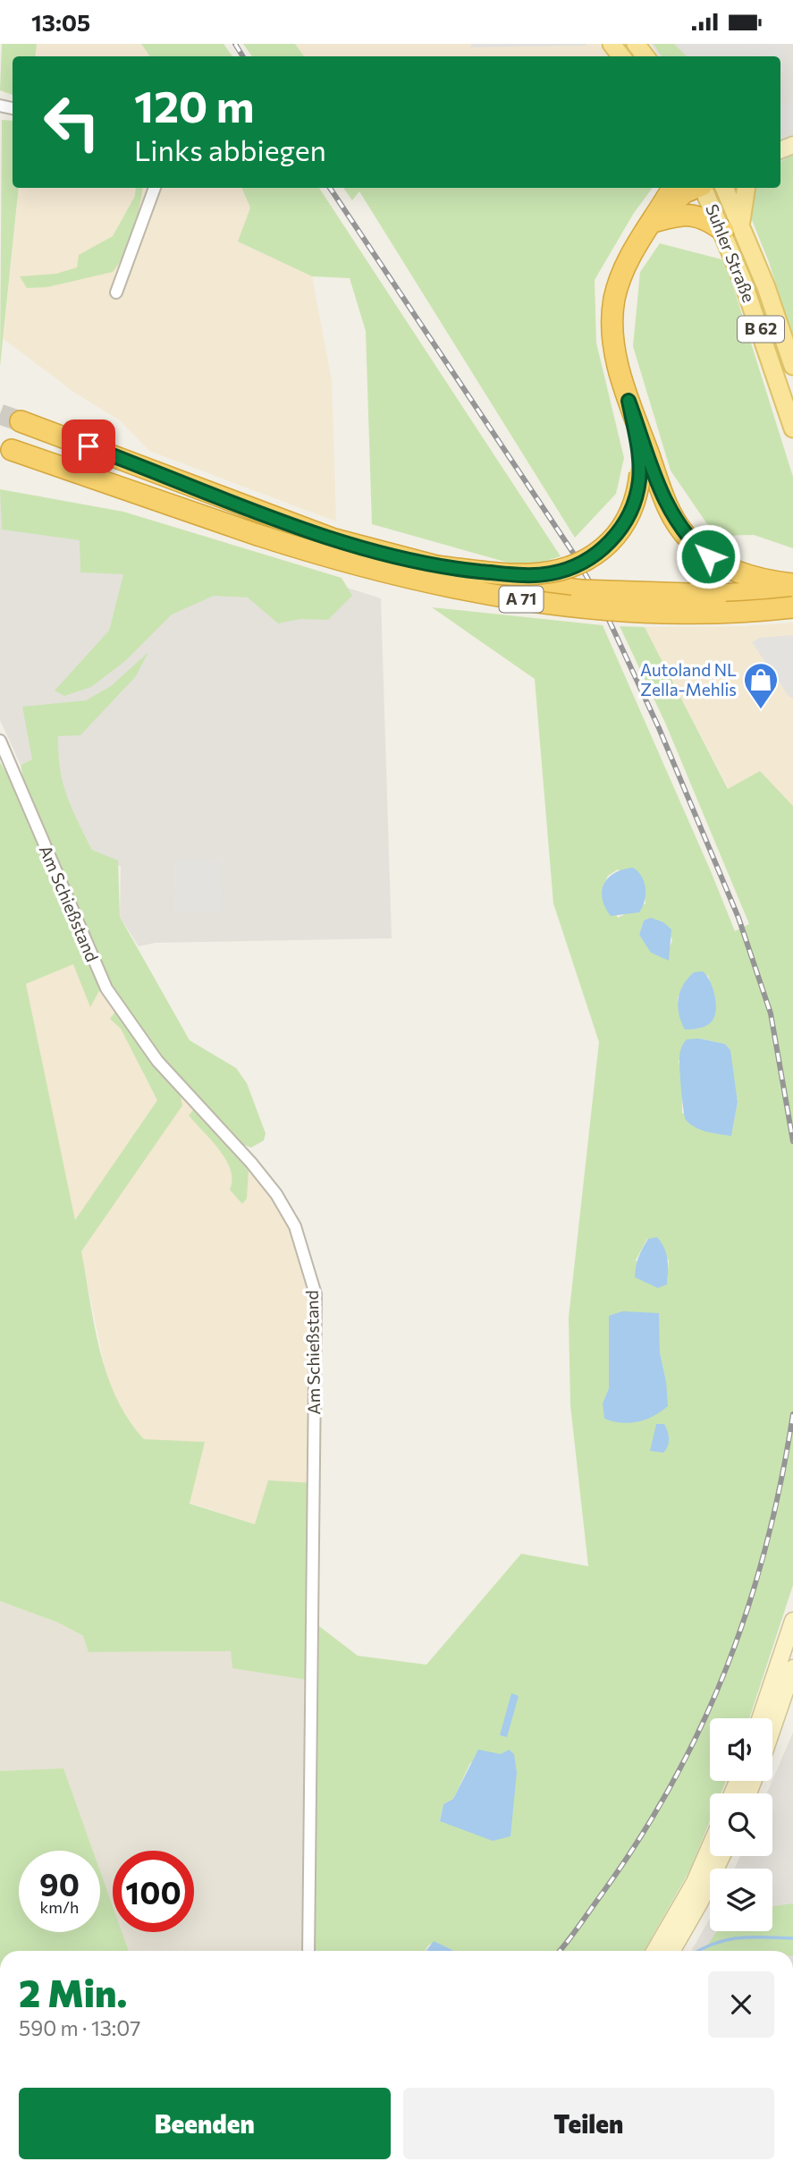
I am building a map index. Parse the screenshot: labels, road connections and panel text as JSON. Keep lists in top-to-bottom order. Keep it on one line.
{"streets":{"highway":["A 71"],"main road":["Suhler Straße","B 62"],"street":["Am Schießstand"]},"places":{"shop":["Autoland NL Zella-Mehlis"]},"page":{"status":"13:05","turn":["120 m","Links abbiegen"],"speed":"90 km/h","limit":"100","heading":["2 Min.","590 m · 13:07"],"buttons":["Beenden","Teilen"]}}
